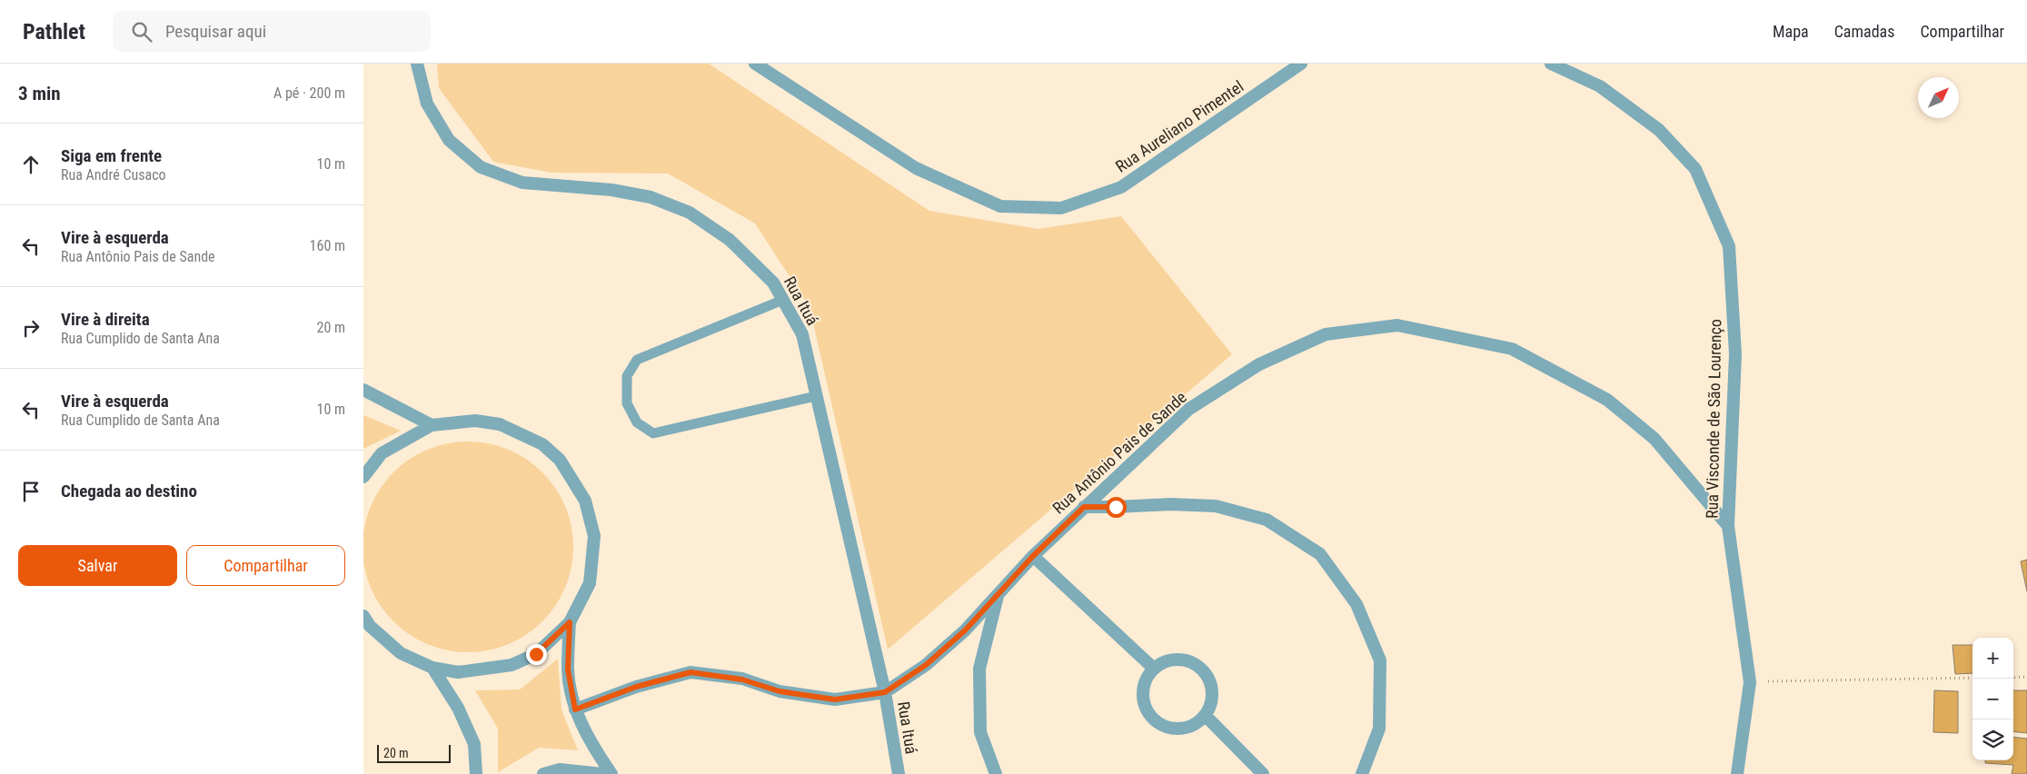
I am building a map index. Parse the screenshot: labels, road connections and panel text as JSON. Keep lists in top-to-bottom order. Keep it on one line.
{"streets":{"street":["Rua Aureliano Pimentel","Rua Ituá","Rua Visconde de São Lourenço","Rua Antônio Pais de Sande"]},"crossings":[["Rua Ituá","Rua Antônio Pais de Sande"],["Rua Visconde de São Lourenço","Rua Antônio Pais de Sande"]],"scale_bar":"20 m","north":"top right","page":{"header":"Pathlet","search":"Pesquisar aqui","nav":["Mapa","Camadas","Compartilhar"],"heading":["3 min","A pé · 200 m"],"list":[["Siga em frente","Rua André Cusaco","10 m"],["Vire à esquerda","Rua Antônio Pais de Sande","160 m"],["Vire à direita","Rua Cumplido de Santa Ana","20 m"],["Vire à esquerda","Rua Cumplido de Santa Ana","10 m"],"Chegada ao destino"],"buttons":["Salvar","Compartilhar"],"map_buttons":["+","−"],"scale":"20 m"}}
